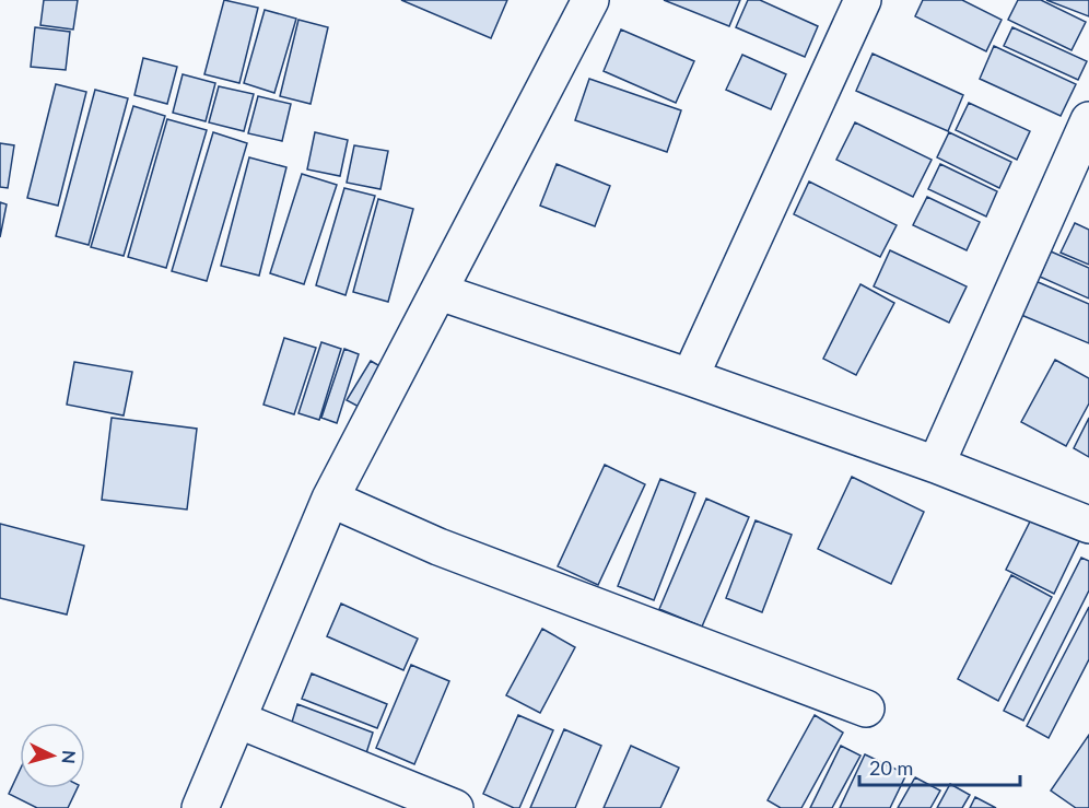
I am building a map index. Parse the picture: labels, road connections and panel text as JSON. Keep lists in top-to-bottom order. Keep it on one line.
{"scale_bar":"20 m","north":"right"}
